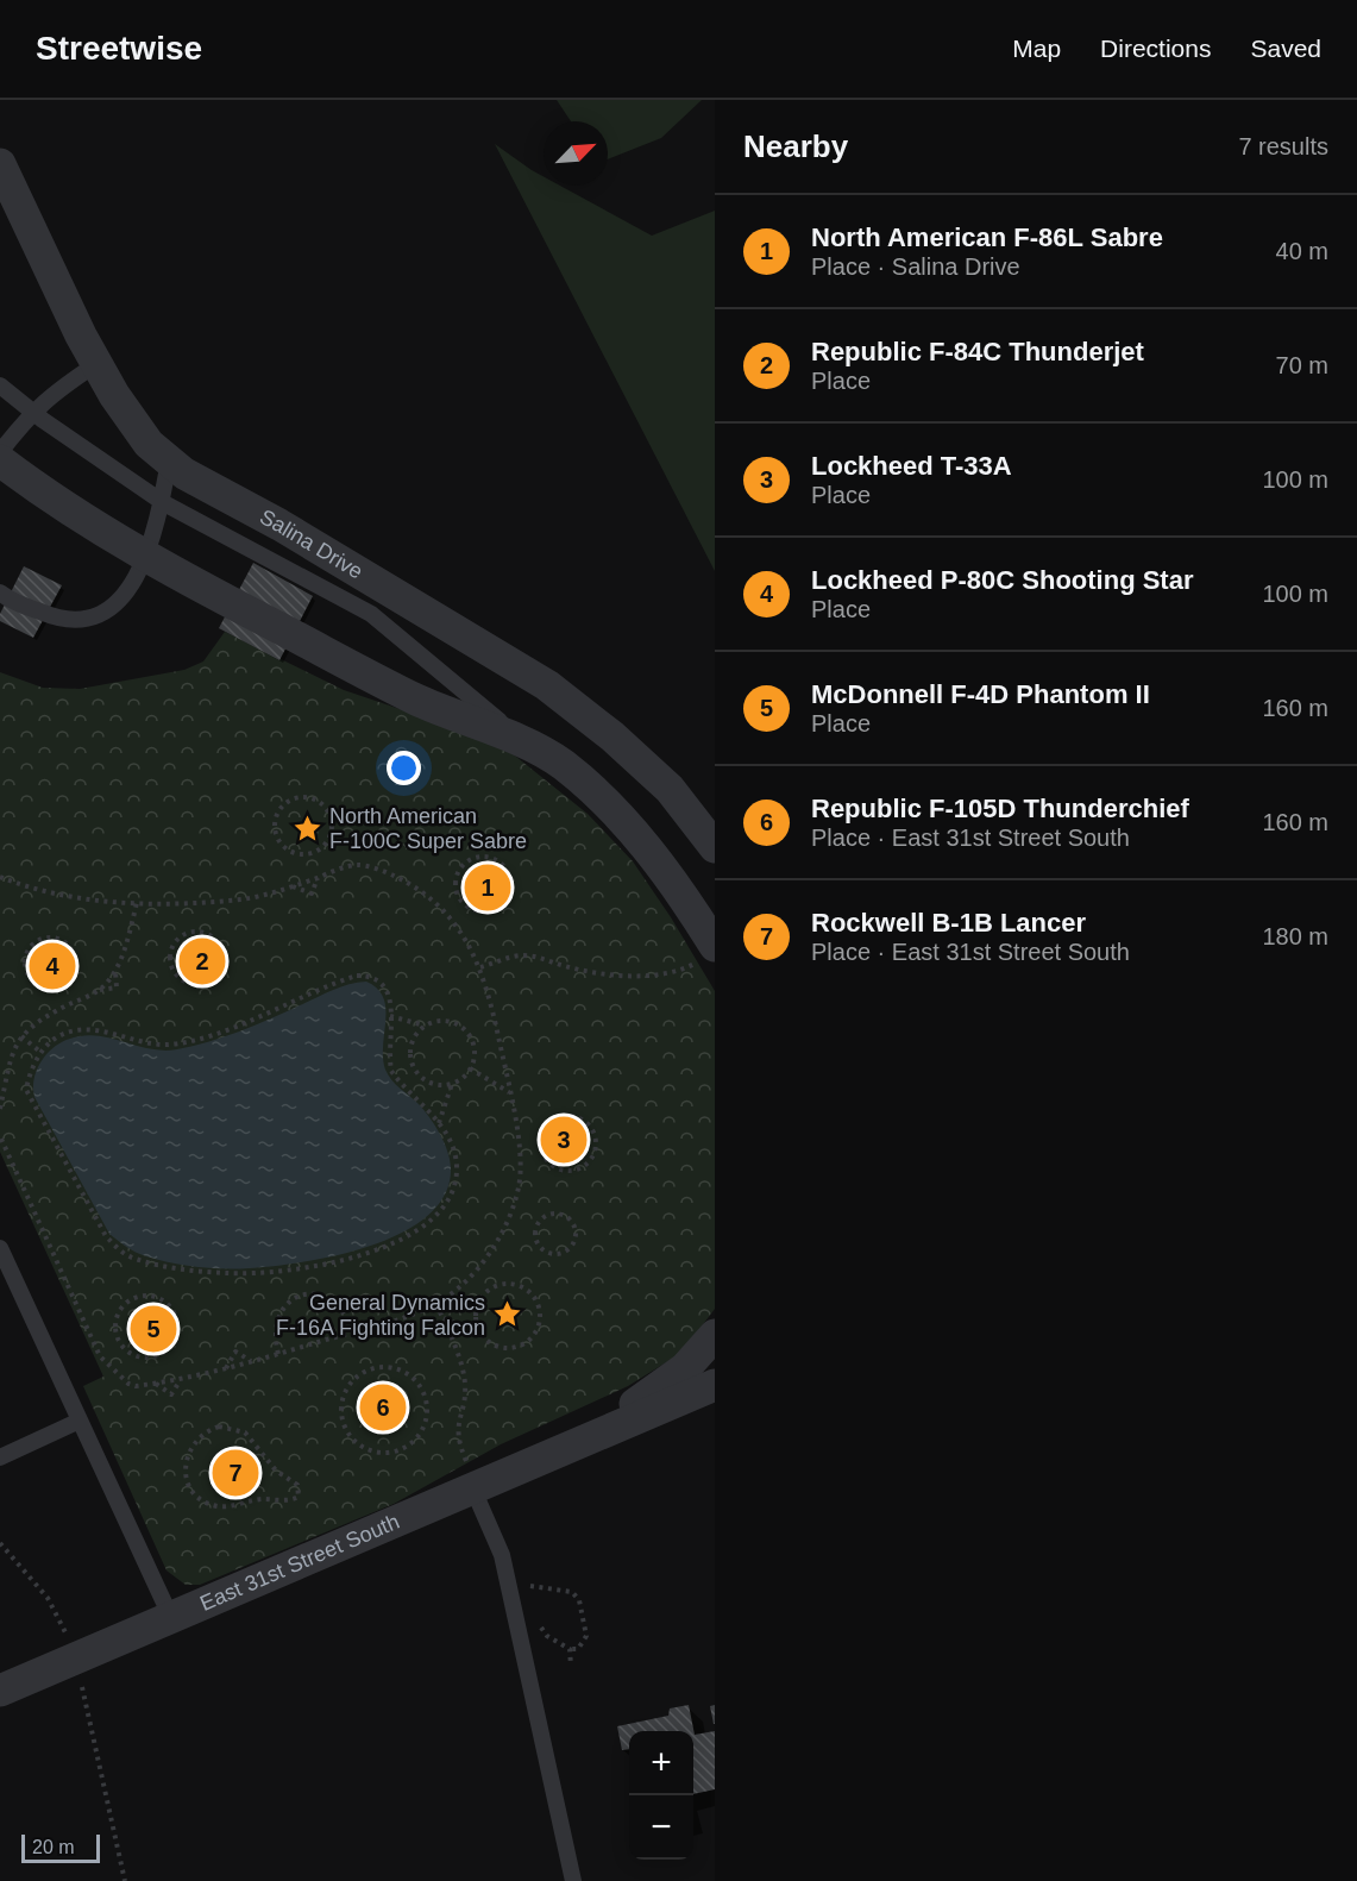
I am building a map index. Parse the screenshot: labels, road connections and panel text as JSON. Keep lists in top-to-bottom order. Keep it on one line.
{"streets":{"street":["Salina Drive","East 31st Street South"]},"places":{"place":["North American F-100C Super Sabre","General Dynamics F-16A Fighting Falcon"]},"scale_bar":"20 m","north":"top right","page":{"header":"Streetwise","nav":["Map","Directions","Saved"],"heading":["Nearby","7 results"],"list":[{"mark":"1","name":"North American F-86L Sabre","note":"Place · Salina Drive","value":"40 m"},{"mark":"2","name":"Republic F-84C Thunderjet","note":"Place","value":"70 m"},{"mark":"3","name":"Lockheed T-33A","note":"Place","value":"100 m"},{"mark":"4","name":"Lockheed P-80C Shooting Star","note":"Place","value":"100 m"},{"mark":"5","name":"McDonnell F-4D Phantom II","note":"Place","value":"160 m"},{"mark":"6","name":"Republic F-105D Thunderchief","note":"Place · East 31st Street South","value":"160 m"},{"mark":"7","name":"Rockwell B-1B Lancer","note":"Place · East 31st Street South","value":"180 m"}],"pins":["1","2","4","3","5","6","7"],"map_buttons":["+","−"],"scale":"20 m"}}
